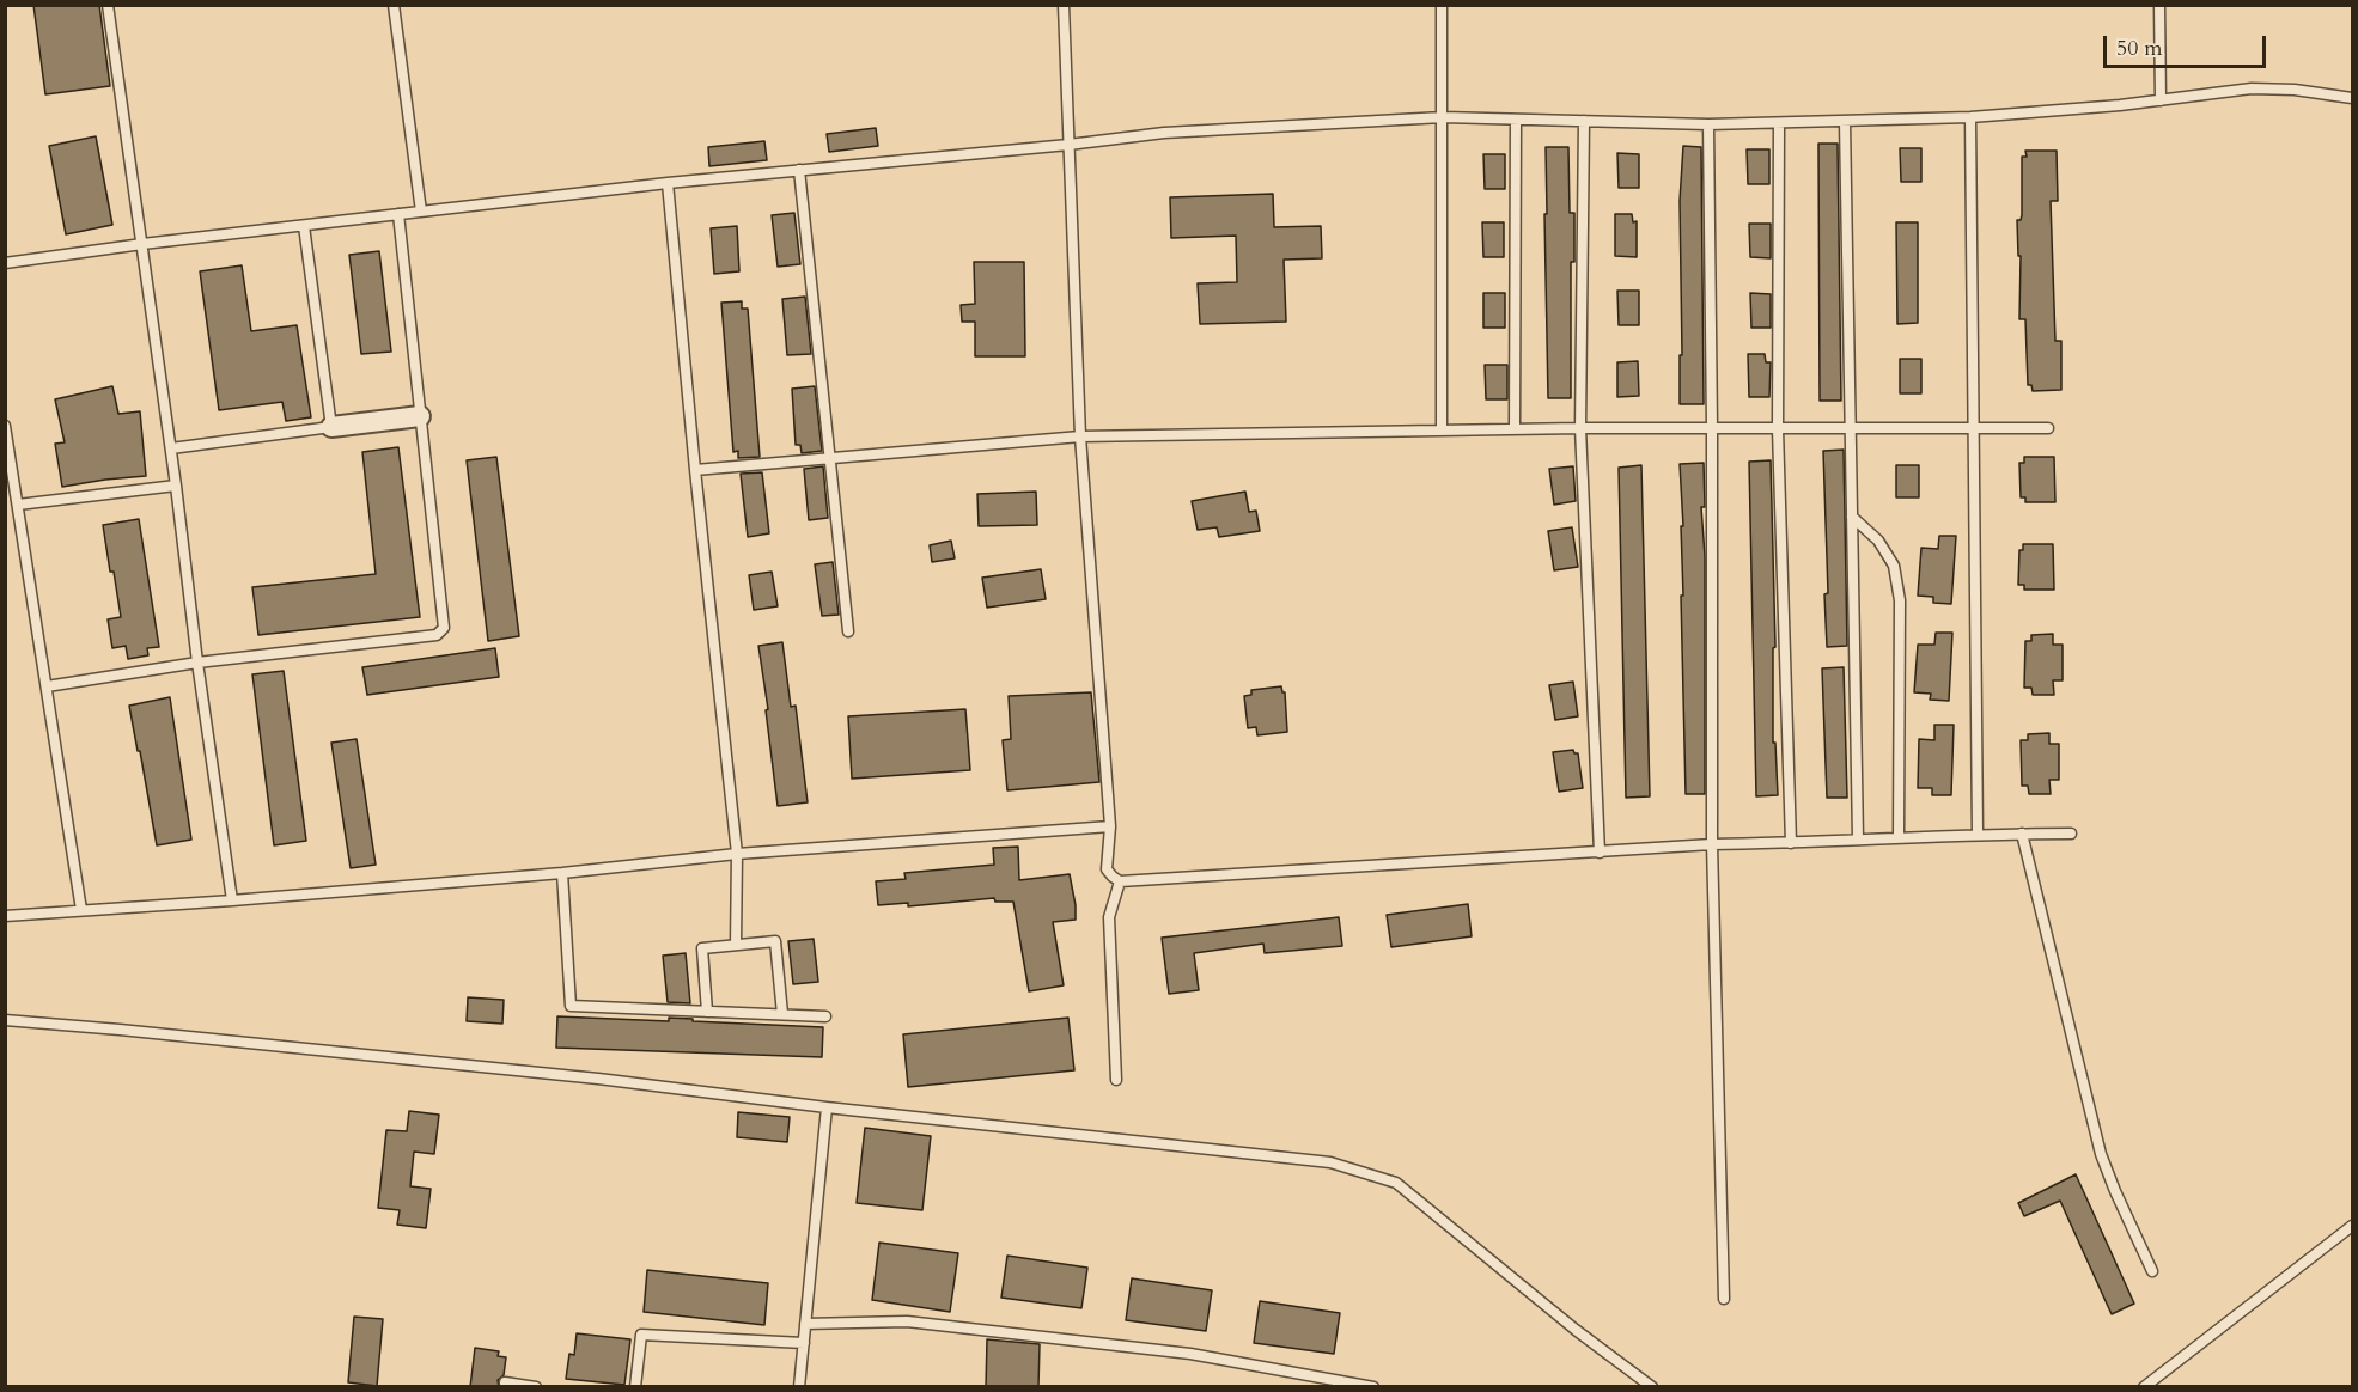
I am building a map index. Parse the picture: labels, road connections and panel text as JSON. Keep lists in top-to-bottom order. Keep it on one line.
{"scale_bar":"50 m"}
